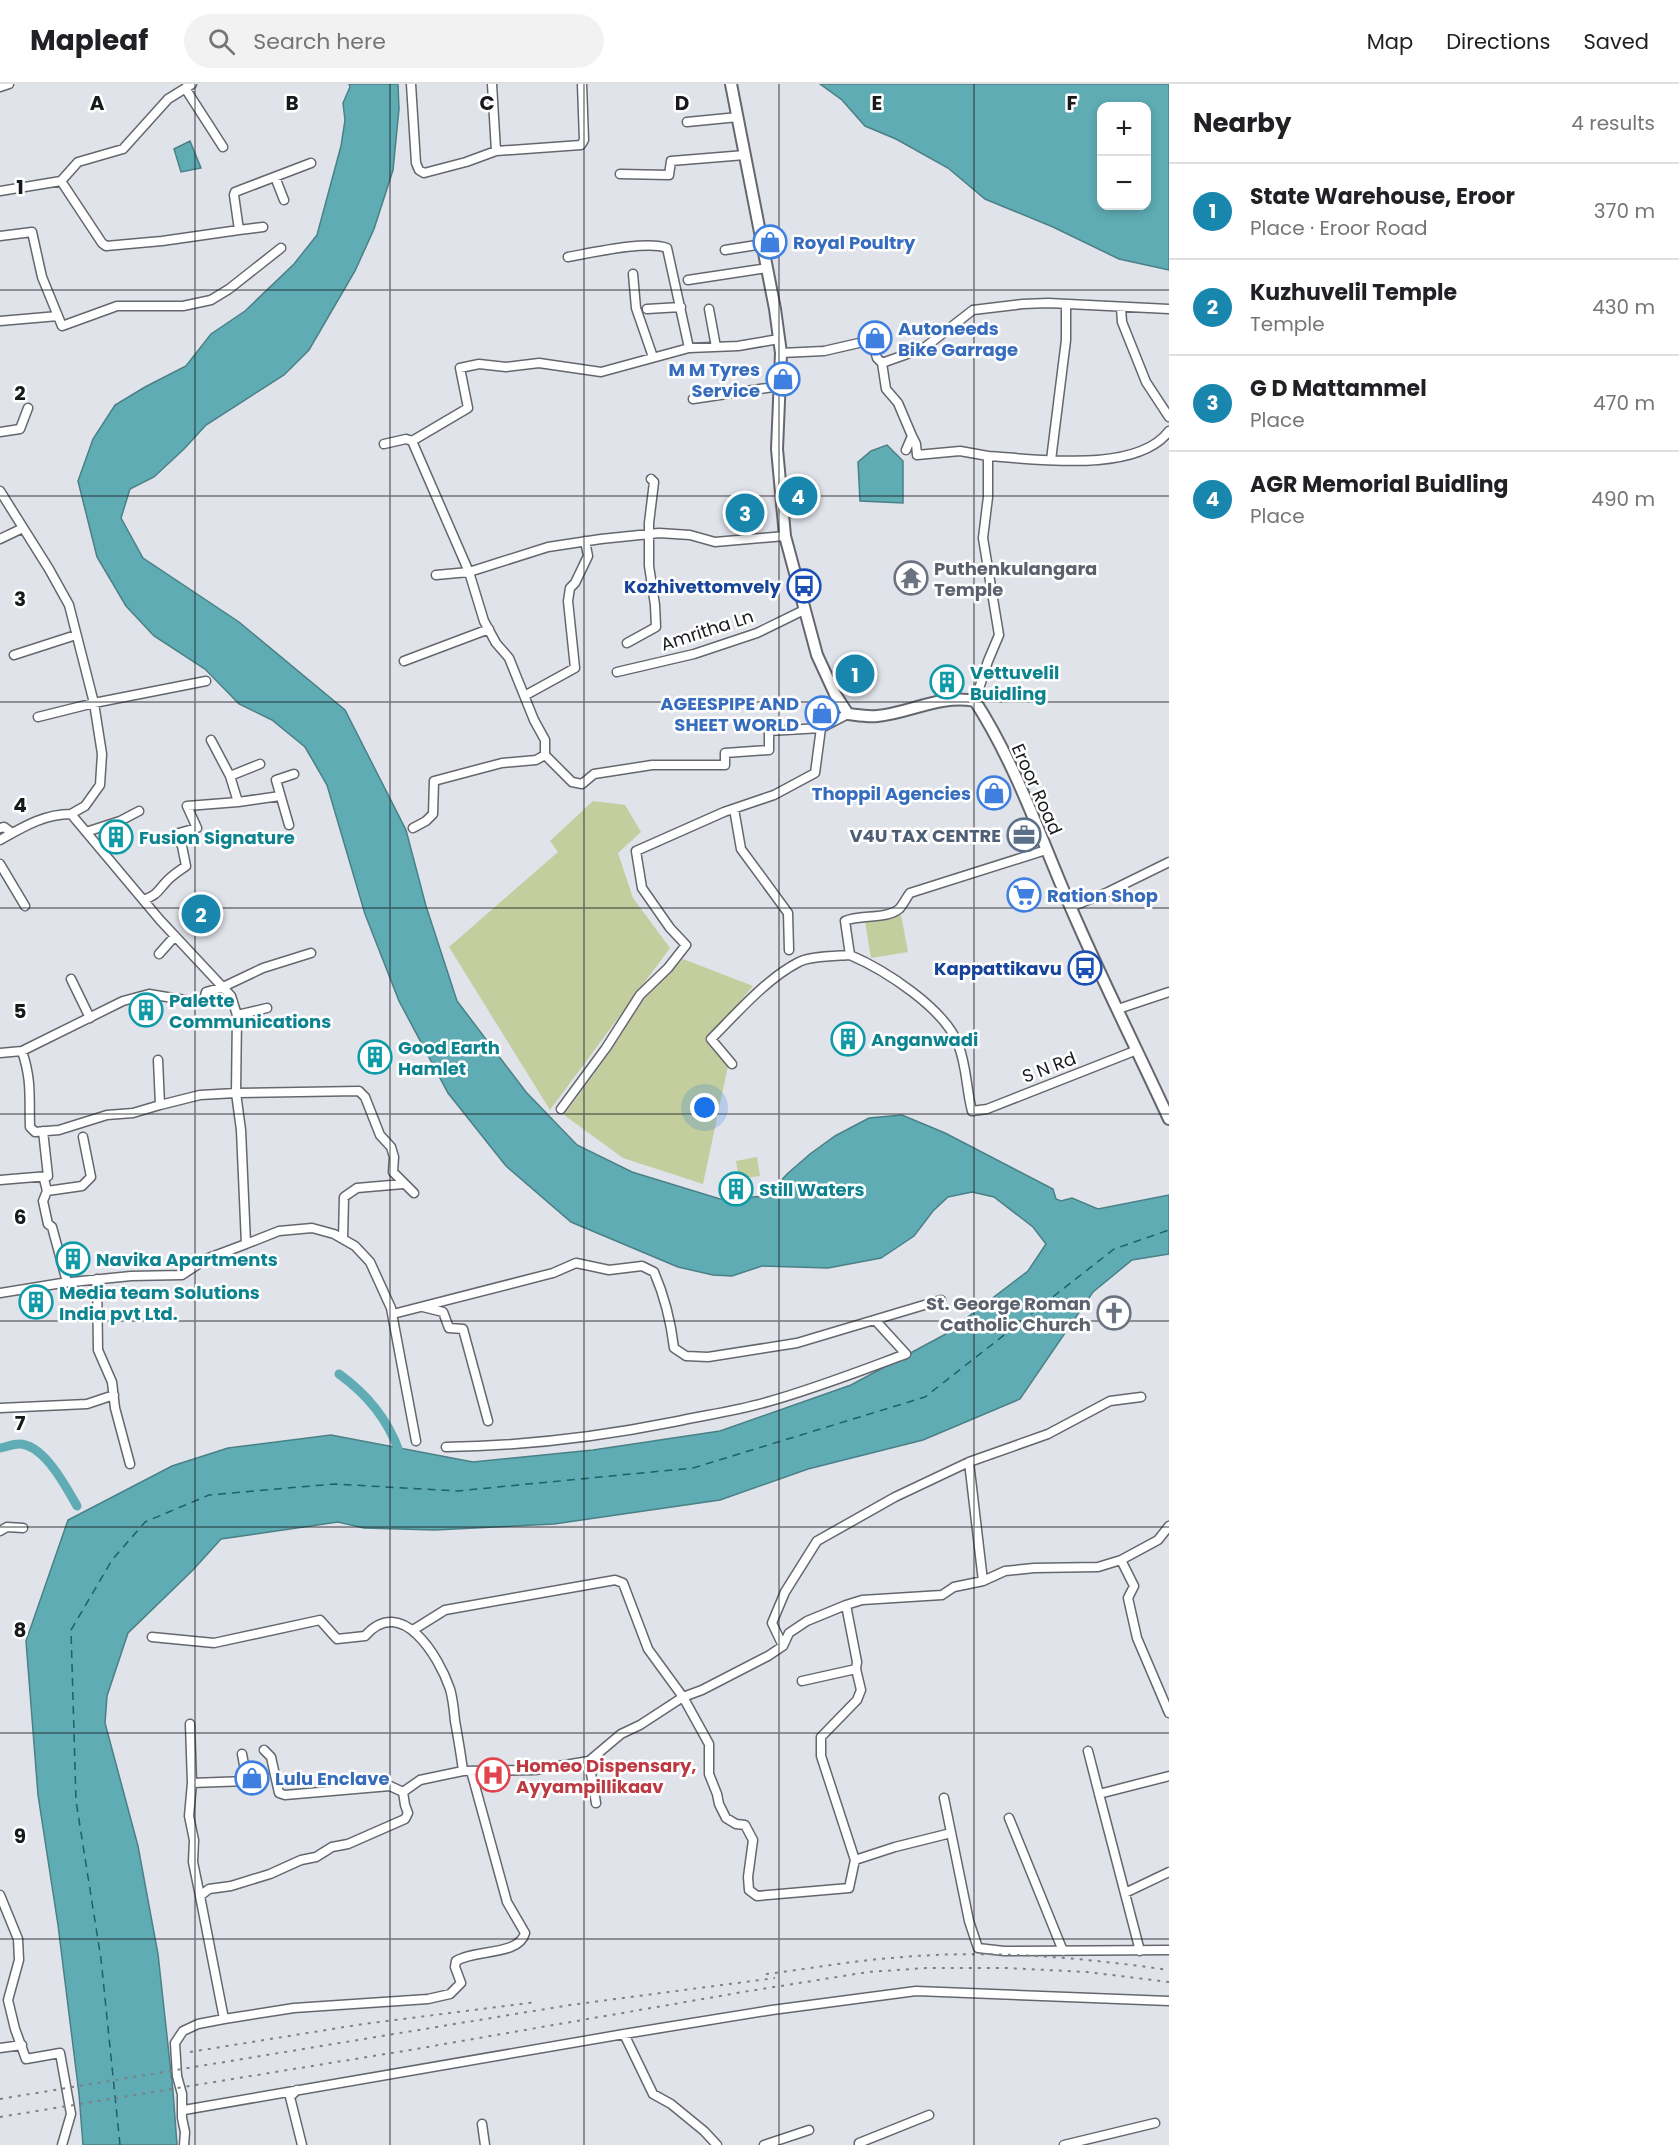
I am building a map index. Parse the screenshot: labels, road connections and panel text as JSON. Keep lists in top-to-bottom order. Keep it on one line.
{"streets":{"main road":["Eroor Road"],"street":["Amritha Ln","S N Rd"]},"crossings":[["Eroor Road","S N Rd"]],"places":{"shop":["Royal Poultry","Autoneeds Bike Garrage","M M Tyres Service","AGEESPIPE AND SHEET WORLD","Thoppil Agencies","Lulu Enclave"],"temple":["Puthenkulangara Temple"],"bus stop":["Kozhivettomvely","Kappattikavu"],"building":["Vettuvelil Buidling","Fusion Signature","Palette Communications","Anganwadi","Good Earth Hamlet","Still Waters","Navika Apartments","Media team Solutions India pvt Ltd."],"office":["V4U TAX CENTRE"],"supermarket":["Ration Shop"],"church":["St. George Roman Catholic Church"],"hospital":["Homeo Dispensary, Ayyampillikaav"]},"page":{"header":"Mapleaf","search":"Search here","nav":["Map","Directions","Saved"],"heading":["Nearby","4 results"],"map_buttons":["+","−"],"list":[{"mark":"1","name":"State Warehouse, Eroor","note":"Place · Eroor Road","value":"370 m"},{"mark":"2","name":"Kuzhuvelil Temple","note":"Temple","value":"430 m"},{"mark":"3","name":"G D Mattammel","note":"Place","value":"470 m"},{"mark":"4","name":"AGR Memorial Buidling","note":"Place","value":"490 m"}],"pins":["4","3","1","2"]},"grid":{"columns":["A","B","C","D","E","F"],"rows":["1","2","3","4","5","6","7","8","9"]}}
